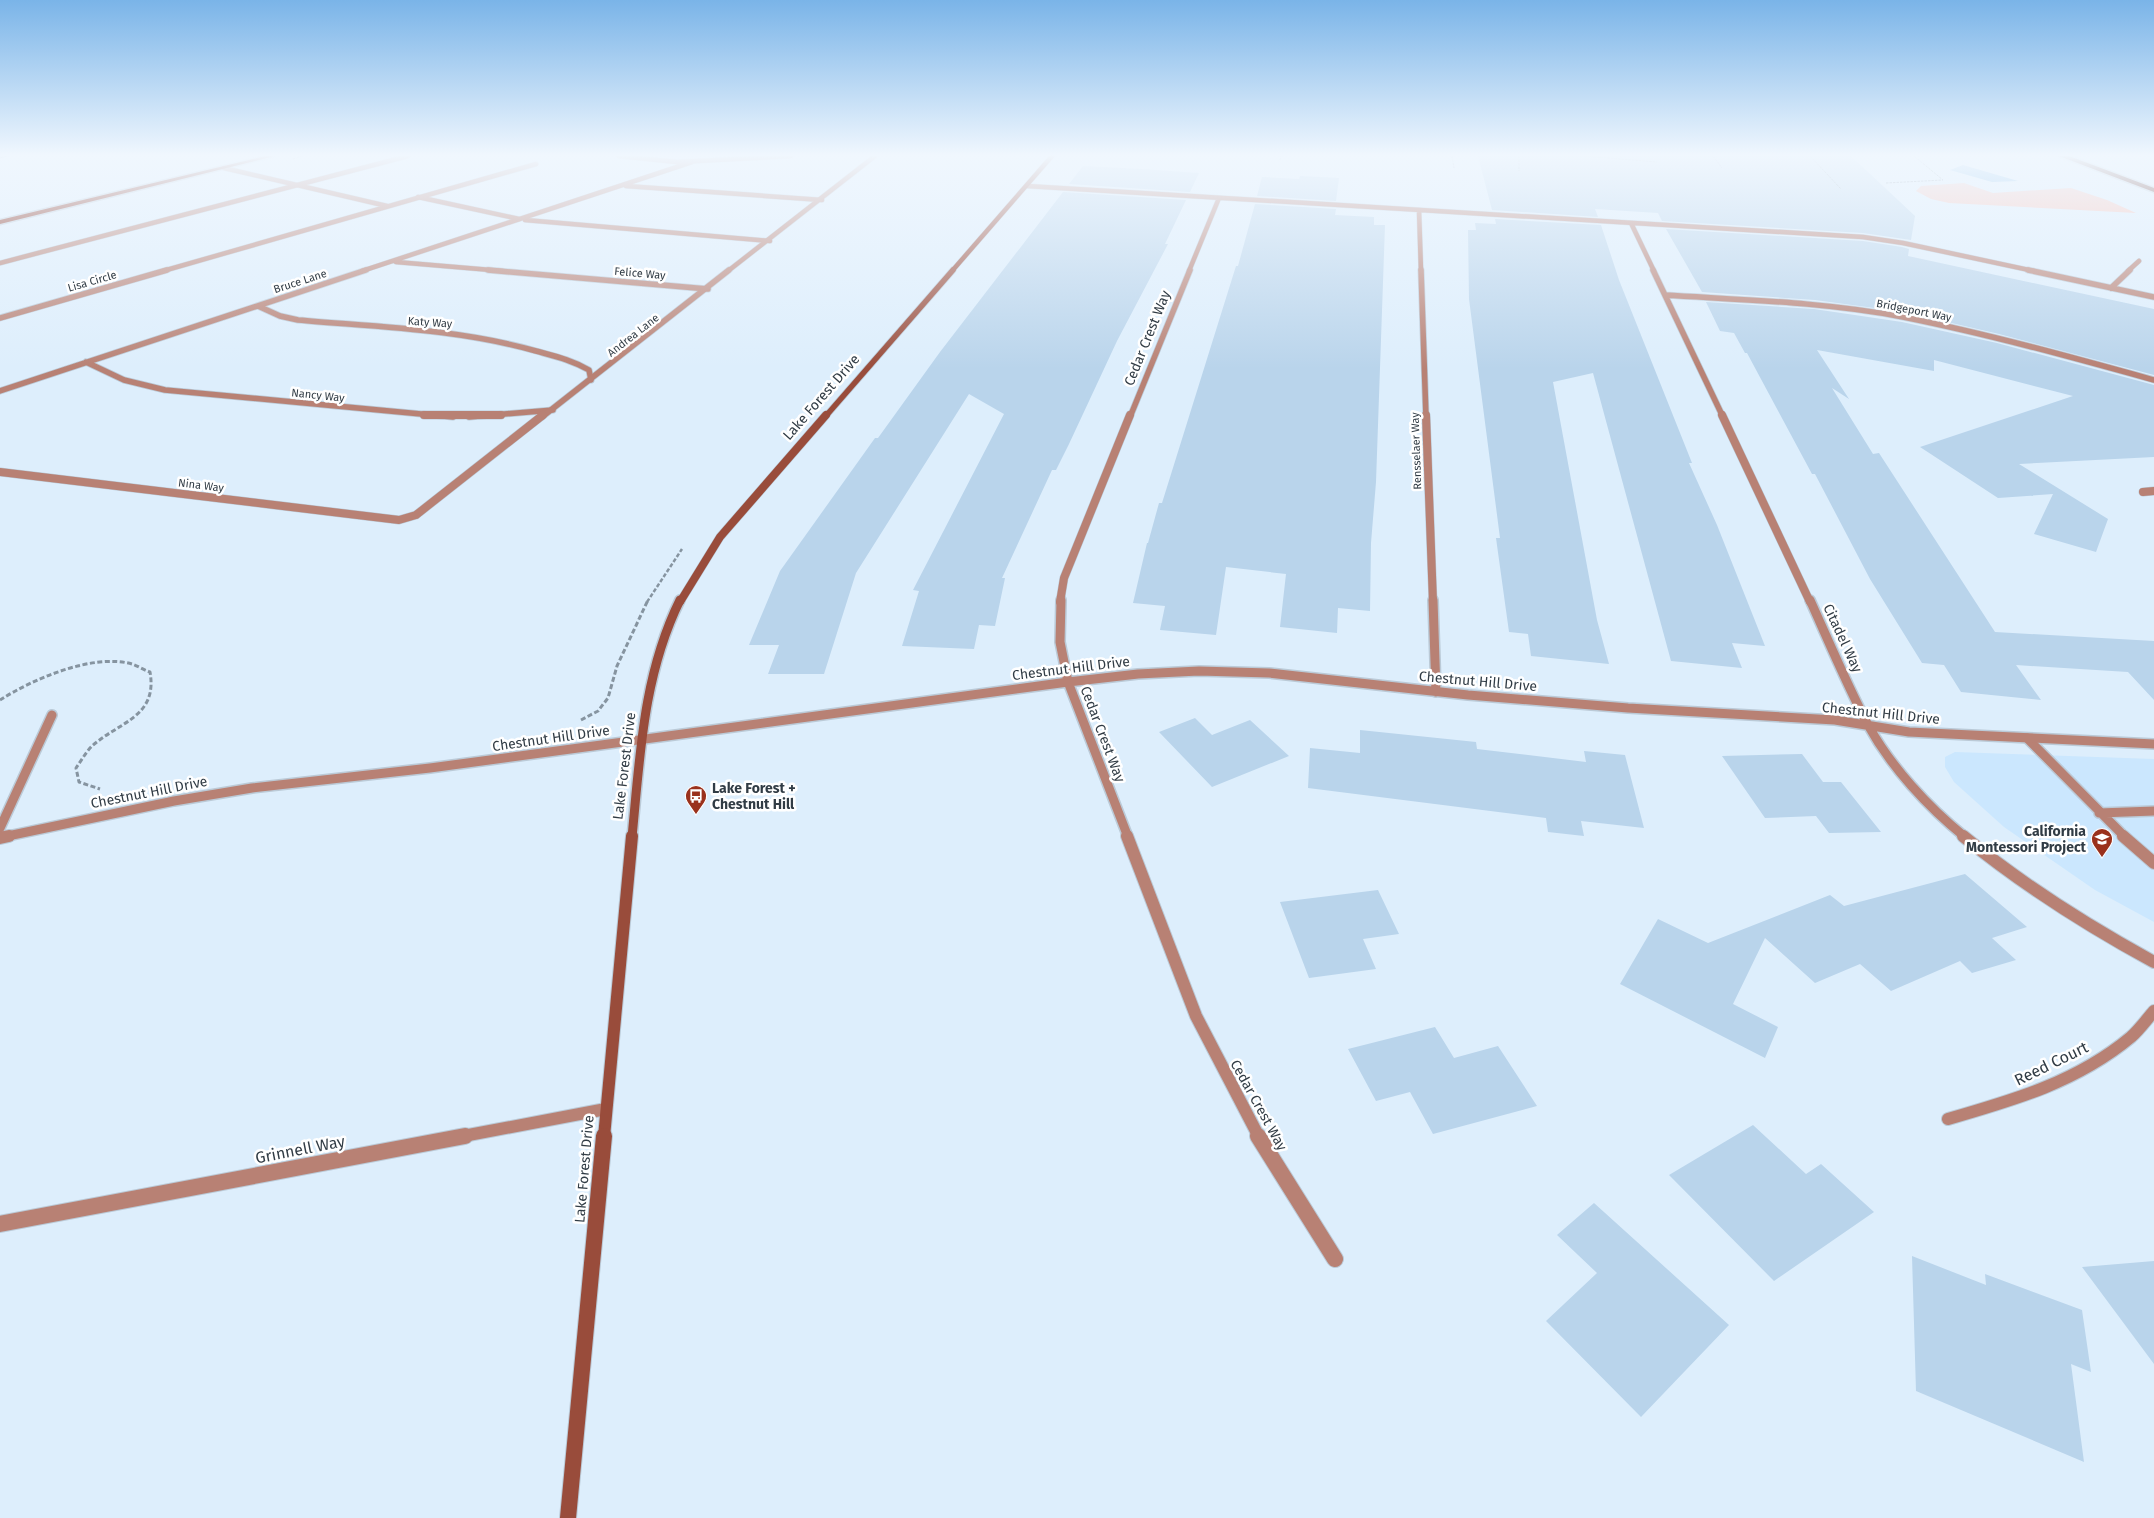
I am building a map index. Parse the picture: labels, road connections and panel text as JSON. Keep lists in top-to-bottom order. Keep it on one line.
{"streets":{"street":["Felice Way","Lisa Circle","Bruce Lane","Bridgeport Way","Katy Way","Andrea Lane","Cedar Crest Way","Nancy Way","Lake Forest Drive","Rensselaer Way","Nina Way","Citadel Way","Chestnut Hill Drive","Reed Court","Grinnell Way"]},"crossings":[["Felice Way","Bruce Lane"],["Felice Way","Andrea Lane"],["Bruce Lane","Katy Way"],["Bruce Lane","Nancy Way"],["Bridgeport Way","Citadel Way"],["Katy Way","Andrea Lane"],["Andrea Lane","Nancy Way"],["Andrea Lane","Nina Way"],["Cedar Crest Way","Chestnut Hill Drive"],["Lake Forest Drive","Chestnut Hill Drive"],["Lake Forest Drive","Grinnell Way"],["Rensselaer Way","Chestnut Hill Drive"],["Citadel Way","Chestnut Hill Drive"]],"places":{"bus stop":["Lake Forest + Chestnut Hill"],"school or university":["California Montessori Project"]}}
